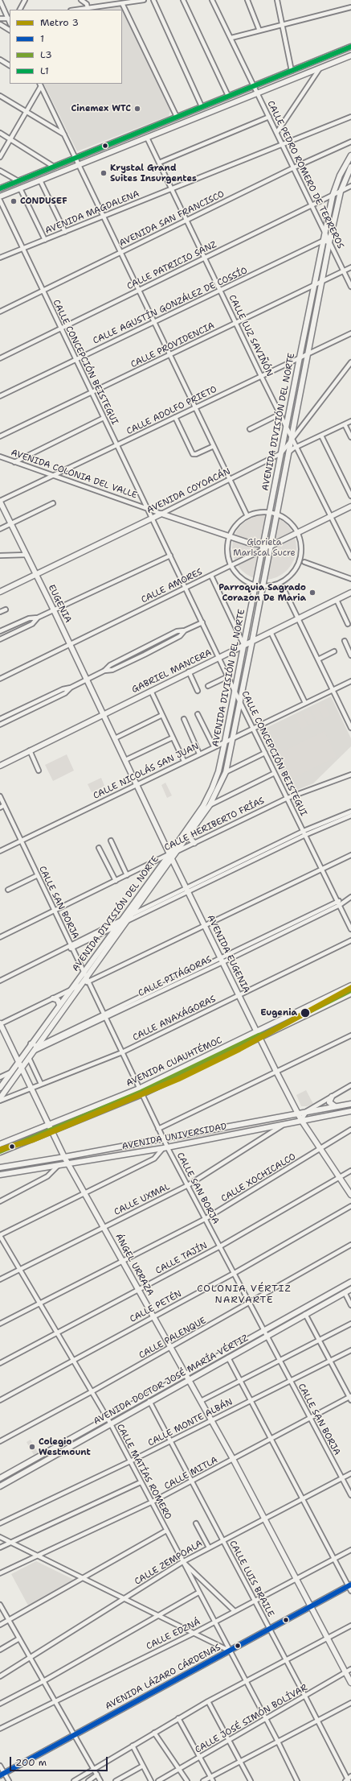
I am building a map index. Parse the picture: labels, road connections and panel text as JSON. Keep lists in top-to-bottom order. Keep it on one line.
{"streets":{"main road":["AVENIDA DIVISIÓN DEL NORTE","AVENIDA COLONIA DEL VALLE","AVENIDA COYOACÁN","EUGENIA","GABRIEL MANCERA","AVENIDA EUGENIA","AVENIDA CUAUHTÉMOC","AVENIDA UNIVERSIDAD","ÁNGEL URRAZA","AVENIDA DOCTOR JOSÉ MARÍA VÉRTIZ","AVENIDA LÁZARO CÁRDENAS"],"street":["CALLE PEDRO ROMERO DE TERREROS","AVENIDA MAGDALENA","AVENIDA SAN FRANCISCO","CALLE PATRICIO SANZ","CALLE AGUSTÍN GONZÁLEZ DE COSSÍO","CALLE LUZ SAVIÑÓN","CALLE PROVIDENCIA","CALLE CONCEPCIÓN BEISTEGUI","CALLE ADOLFO PRIETO","CALLE AMORES","CALLE NICOLÁS SAN JUAN","CALLE HERIBERTO FRÍAS","CALLE SAN BORJA","CALLE PITÁGORAS","CALLE ANAXÁGORAS","CALLE XOCHICALCO","CALLE UXMAL","CALLE TAJÍN","CALLE PETÉN","CALLE PALENQUE","CALLE MONTE ALBÁN","CALLE MATÍAS ROMERO","CALLE MITLA","CALLE ZEMPOALA","CALLE LUIS BRAILE","CALLE EDZNÁ","CALLE JOSÉ SIMÓN BOLÍVAR"]},"crossings":[["CALLE PEDRO ROMERO DE TERREROS","AVENIDA MAGDALENA"],["CALLE PEDRO ROMERO DE TERREROS","AVENIDA SAN FRANCISCO"],["CALLE PEDRO ROMERO DE TERREROS","CALLE PATRICIO SANZ"],["CALLE PEDRO ROMERO DE TERREROS","CALLE PROVIDENCIA"],["CALLE PEDRO ROMERO DE TERREROS","AVENIDA DIVISIÓN DEL NORTE"],["AVENIDA MAGDALENA","CALLE LUZ SAVIÑÓN"],["AVENIDA MAGDALENA","CALLE CONCEPCIÓN BEISTEGUI"],["AVENIDA SAN FRANCISCO","CALLE LUZ SAVIÑÓN"],["AVENIDA SAN FRANCISCO","CALLE CONCEPCIÓN BEISTEGUI"],["CALLE PATRICIO SANZ","CALLE LUZ SAVIÑÓN"],["CALLE PATRICIO SANZ","CALLE CONCEPCIÓN BEISTEGUI"],["CALLE PATRICIO SANZ","AVENIDA DIVISIÓN DEL NORTE"],["CALLE AGUSTÍN GONZÁLEZ DE COSSÍO","CALLE LUZ SAVIÑÓN"],["CALLE AGUSTÍN GONZÁLEZ DE COSSÍO","CALLE CONCEPCIÓN BEISTEGUI"],["CALLE AGUSTÍN GONZÁLEZ DE COSSÍO","AVENIDA DIVISIÓN DEL NORTE"],["CALLE LUZ SAVIÑÓN","CALLE PROVIDENCIA"],["CALLE LUZ SAVIÑÓN","CALLE ADOLFO PRIETO"],["CALLE LUZ SAVIÑÓN","AVENIDA DIVISIÓN DEL NORTE"],["CALLE LUZ SAVIÑÓN","AVENIDA COYOACÁN"],["CALLE PROVIDENCIA","CALLE CONCEPCIÓN BEISTEGUI"],["CALLE PROVIDENCIA","AVENIDA DIVISIÓN DEL NORTE"],["CALLE CONCEPCIÓN BEISTEGUI","CALLE ADOLFO PRIETO"],["CALLE CONCEPCIÓN BEISTEGUI","AVENIDA DIVISIÓN DEL NORTE"],["CALLE CONCEPCIÓN BEISTEGUI","AVENIDA COLONIA DEL VALLE"],["CALLE CONCEPCIÓN BEISTEGUI","AVENIDA COYOACÁN"],["CALLE CONCEPCIÓN BEISTEGUI","CALLE AMORES"],["CALLE CONCEPCIÓN BEISTEGUI","GABRIEL MANCERA"],["CALLE CONCEPCIÓN BEISTEGUI","CALLE NICOLÁS SAN JUAN"],["CALLE CONCEPCIÓN BEISTEGUI","CALLE HERIBERTO FRÍAS"],["CALLE CONCEPCIÓN BEISTEGUI","CALLE PITÁGORAS"],["CALLE ADOLFO PRIETO","AVENIDA DIVISIÓN DEL NORTE"],["CALLE ADOLFO PRIETO","AVENIDA COLONIA DEL VALLE"],["CALLE ADOLFO PRIETO","EUGENIA"],["AVENIDA DIVISIÓN DEL NORTE","AVENIDA COLONIA DEL VALLE"],["AVENIDA DIVISIÓN DEL NORTE","AVENIDA COYOACÁN"],["AVENIDA DIVISIÓN DEL NORTE","CALLE AMORES"],["AVENIDA DIVISIÓN DEL NORTE","GABRIEL MANCERA"],["AVENIDA DIVISIÓN DEL NORTE","CALLE NICOLÁS SAN JUAN"],["AVENIDA DIVISIÓN DEL NORTE","CALLE HERIBERTO FRÍAS"],["AVENIDA DIVISIÓN DEL NORTE","CALLE SAN BORJA"],["AVENIDA DIVISIÓN DEL NORTE","AVENIDA EUGENIA"],["AVENIDA DIVISIÓN DEL NORTE","CALLE PITÁGORAS"],["AVENIDA DIVISIÓN DEL NORTE","CALLE ANAXÁGORAS"],["AVENIDA COLONIA DEL VALLE","AVENIDA COYOACÁN"],["AVENIDA COLONIA DEL VALLE","CALLE AMORES"],["AVENIDA COYOACÁN","EUGENIA"],["CALLE AMORES","EUGENIA"],["EUGENIA","GABRIEL MANCERA"],["EUGENIA","AVENIDA EUGENIA"],["GABRIEL MANCERA","AVENIDA EUGENIA"],["CALLE NICOLÁS SAN JUAN","CALLE SAN BORJA"],["CALLE NICOLÁS SAN JUAN","AVENIDA EUGENIA"],["CALLE HERIBERTO FRÍAS","CALLE SAN BORJA"],["CALLE HERIBERTO FRÍAS","AVENIDA EUGENIA"],["CALLE SAN BORJA","CALLE PITÁGORAS"],["CALLE SAN BORJA","CALLE ANAXÁGORAS"],["CALLE SAN BORJA","AVENIDA CUAUHTÉMOC"],["CALLE SAN BORJA","AVENIDA UNIVERSIDAD"],["CALLE SAN BORJA","CALLE XOCHICALCO"],["CALLE SAN BORJA","CALLE UXMAL"],["CALLE SAN BORJA","CALLE TAJÍN"],["CALLE SAN BORJA","CALLE PETÉN"],["CALLE SAN BORJA","CALLE PALENQUE"],["CALLE SAN BORJA","AVENIDA DOCTOR JOSÉ MARÍA VÉRTIZ"],["CALLE SAN BORJA","CALLE MONTE ALBÁN"],["CALLE SAN BORJA","CALLE MITLA"],["CALLE SAN BORJA","CALLE ZEMPOALA"],["AVENIDA EUGENIA","CALLE PITÁGORAS"],["AVENIDA EUGENIA","CALLE ANAXÁGORAS"],["AVENIDA EUGENIA","AVENIDA CUAUHTÉMOC"],["AVENIDA EUGENIA","AVENIDA UNIVERSIDAD"],["AVENIDA EUGENIA","CALLE XOCHICALCO"],["AVENIDA EUGENIA","CALLE TAJÍN"],["AVENIDA UNIVERSIDAD","CALLE UXMAL"],["AVENIDA UNIVERSIDAD","ÁNGEL URRAZA"],["CALLE XOCHICALCO","ÁNGEL URRAZA"],["CALLE XOCHICALCO","CALLE MATÍAS ROMERO"],["CALLE UXMAL","ÁNGEL URRAZA"],["CALLE UXMAL","CALLE MATÍAS ROMERO"],["CALLE TAJÍN","ÁNGEL URRAZA"],["CALLE TAJÍN","CALLE MATÍAS ROMERO"],["ÁNGEL URRAZA","CALLE PETÉN"],["ÁNGEL URRAZA","CALLE PALENQUE"],["ÁNGEL URRAZA","AVENIDA DOCTOR JOSÉ MARÍA VÉRTIZ"],["CALLE PETÉN","CALLE MATÍAS ROMERO"],["CALLE PALENQUE","CALLE MATÍAS ROMERO"],["AVENIDA DOCTOR JOSÉ MARÍA VÉRTIZ","CALLE MATÍAS ROMERO"],["AVENIDA DOCTOR JOSÉ MARÍA VÉRTIZ","CALLE LUIS BRAILE"],["CALLE MONTE ALBÁN","CALLE MATÍAS ROMERO"],["CALLE MONTE ALBÁN","CALLE LUIS BRAILE"],["CALLE MATÍAS ROMERO","CALLE MITLA"],["CALLE MATÍAS ROMERO","CALLE ZEMPOALA"],["CALLE MATÍAS ROMERO","CALLE EDZNÁ"],["CALLE MATÍAS ROMERO","AVENIDA LÁZARO CÁRDENAS"],["CALLE MATÍAS ROMERO","CALLE JOSÉ SIMÓN BOLÍVAR"],["CALLE MITLA","CALLE LUIS BRAILE"],["CALLE ZEMPOALA","CALLE LUIS BRAILE"],["CALLE LUIS BRAILE","CALLE EDZNÁ"],["CALLE LUIS BRAILE","AVENIDA LÁZARO CÁRDENAS"],["CALLE LUIS BRAILE","CALLE JOSÉ SIMÓN BOLÍVAR"]],"districts":["COLONIA VÉRTIZ NARVARTE"],"parks":["Glorieta Mariscal Sucre"],"places":["Cinemex WTC","Krystal Grand Suites Insurgentes","CONDUSEF","Parroquia Sagrado Corazon De Maria","Eugenia","Colegio Westmount"],"lines":["transit line L1","metro line 3","transit line L3","transit line 1"],"legend":["Metro 3","1","L3","L1"],"scale_bar":"200 m"}
